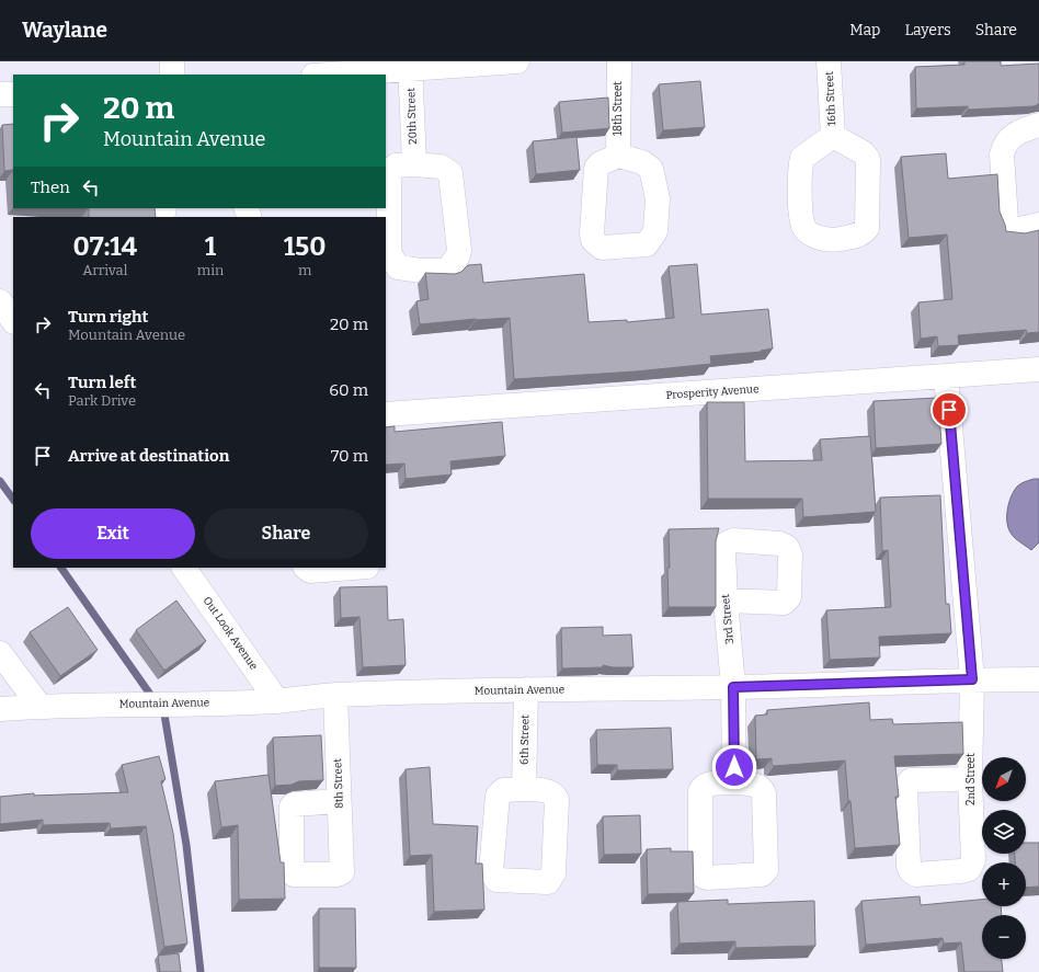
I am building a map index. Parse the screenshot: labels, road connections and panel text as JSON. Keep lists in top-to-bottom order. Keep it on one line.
{"streets":{"street":["16th Street","18th Street","20th Street","Prosperity Avenue","3rd Street","Out Look Avenue","Mountain Avenue","6th Street","2nd Street","8th Street"]},"crossings":[["Prosperity Avenue","2nd Street"],["3rd Street","Mountain Avenue"],["Out Look Avenue","Mountain Avenue"],["Mountain Avenue","6th Street"],["Mountain Avenue","2nd Street"],["Mountain Avenue","8th Street"]],"north":"bottom left","page":{"header":"Waylane","nav":["Map","Layers","Share"],"turn":["20 m","Mountain Avenue"],"then":"Then","eta":["07:14","Arrival","1","min","150","m"],"list":[{"name":"Turn right","note":"Mountain Avenue","value":"20 m"},{"name":"Turn left","note":"Park Drive","value":"60 m"},{"name":"Arrive at destination","value":"70 m"}],"buttons":["Exit","Share"],"map_buttons":["+","−"]}}
